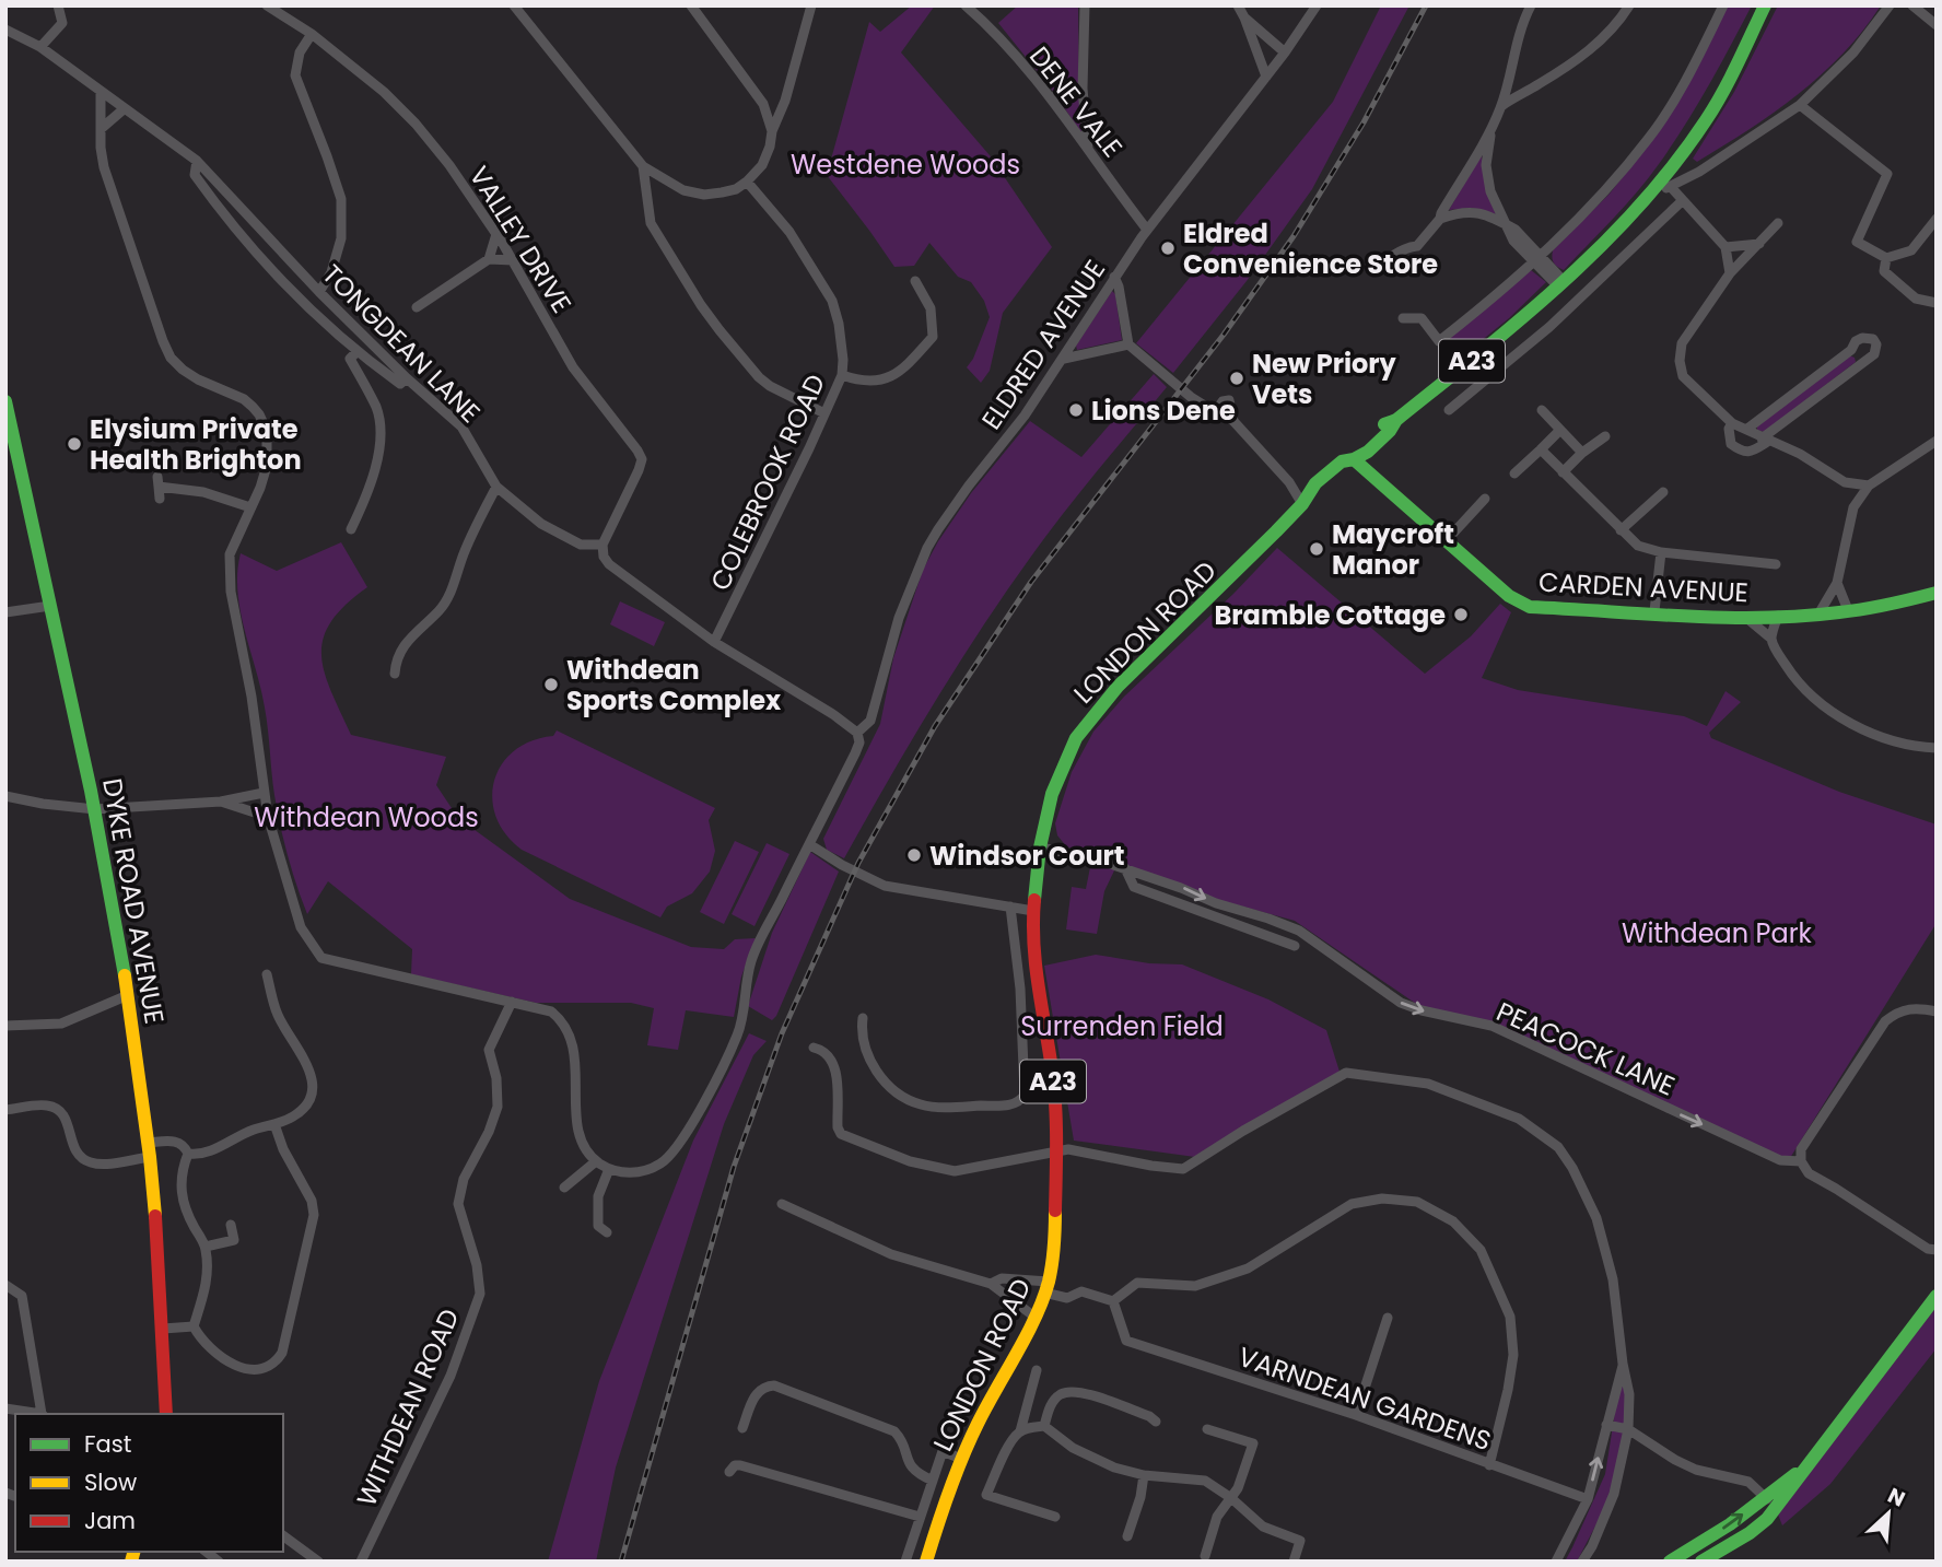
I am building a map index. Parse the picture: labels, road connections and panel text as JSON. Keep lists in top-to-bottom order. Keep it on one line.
{"streets":{"main road":["A23","CARDEN AVENUE","LONDON ROAD","DYKE ROAD AVENUE"],"street":["DENE VALE","VALLEY DRIVE","TONGDEAN LANE","ELDRED AVENUE","COLEBROOK ROAD","PEACOCK LANE","VARNDEAN GARDENS","WITHDEAN ROAD"]},"crossings":[["DENE VALE","ELDRED AVENUE"],["VALLEY DRIVE","TONGDEAN LANE"],["A23","LONDON ROAD"],["CARDEN AVENUE","LONDON ROAD"],["LONDON ROAD","PEACOCK LANE"]],"one_way":["PEACOCK LANE"],"parks":["Westdene Woods","Withdean Woods","Withdean Park","Surrenden Field"],"places":["Eldred Convenience Store","New Priory Vets","Lions Dene","Elysium Private Health Brighton","Maycroft Manor","Bramble Cottage","Withdean Sports Complex","Windsor Court"],"legend":["Fast","Slow","Jam"],"north":"top right"}
